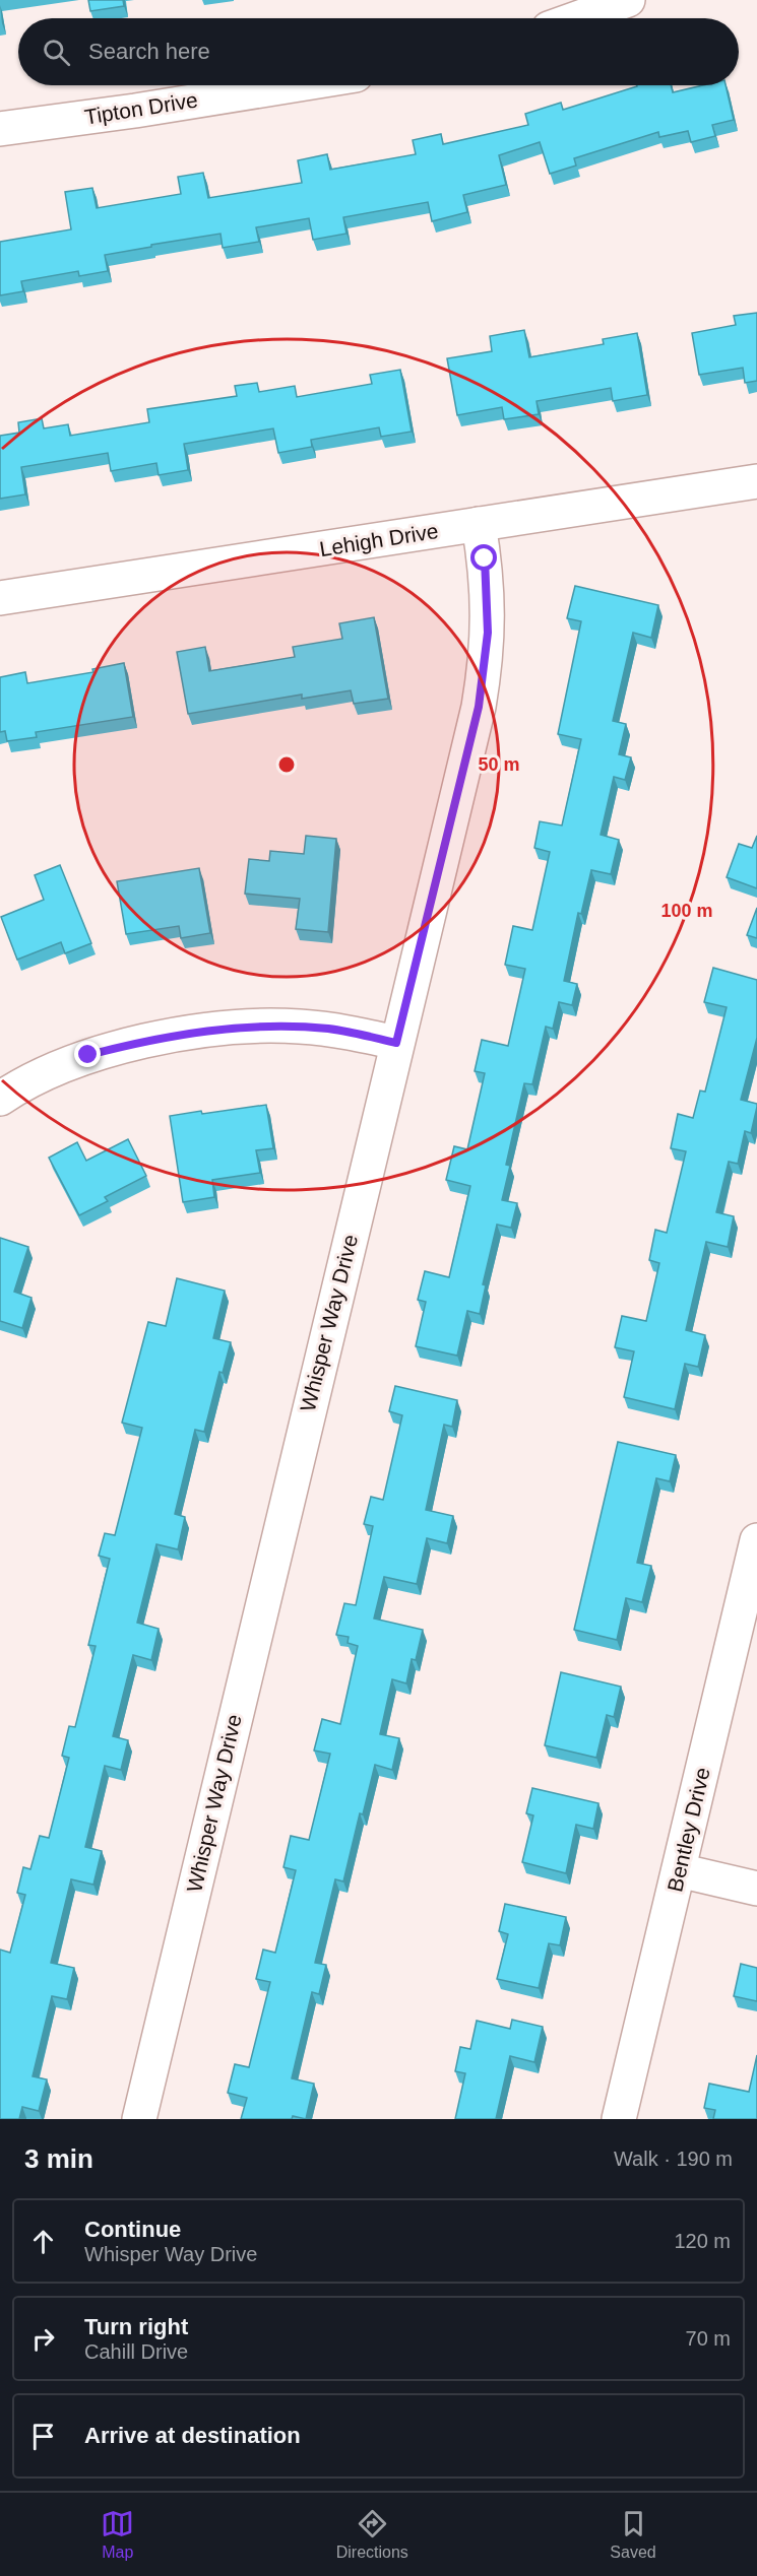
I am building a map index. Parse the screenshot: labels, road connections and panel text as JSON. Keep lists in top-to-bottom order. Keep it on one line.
{"streets":{"street":["Tipton Drive","Lehigh Drive","Whisper Way Drive","Bentley Drive"]},"crossings":[["Lehigh Drive","Whisper Way Drive"]],"page":{"search":"Search here","heading":["3 min","Walk · 190 m"],"list":[["Continue","Whisper Way Drive","120 m"],["Turn right","Cahill Drive","70 m"],"Arrive at destination"],"nav":["Map","Directions","Saved"]},"rings":["50 m","100 m"]}
